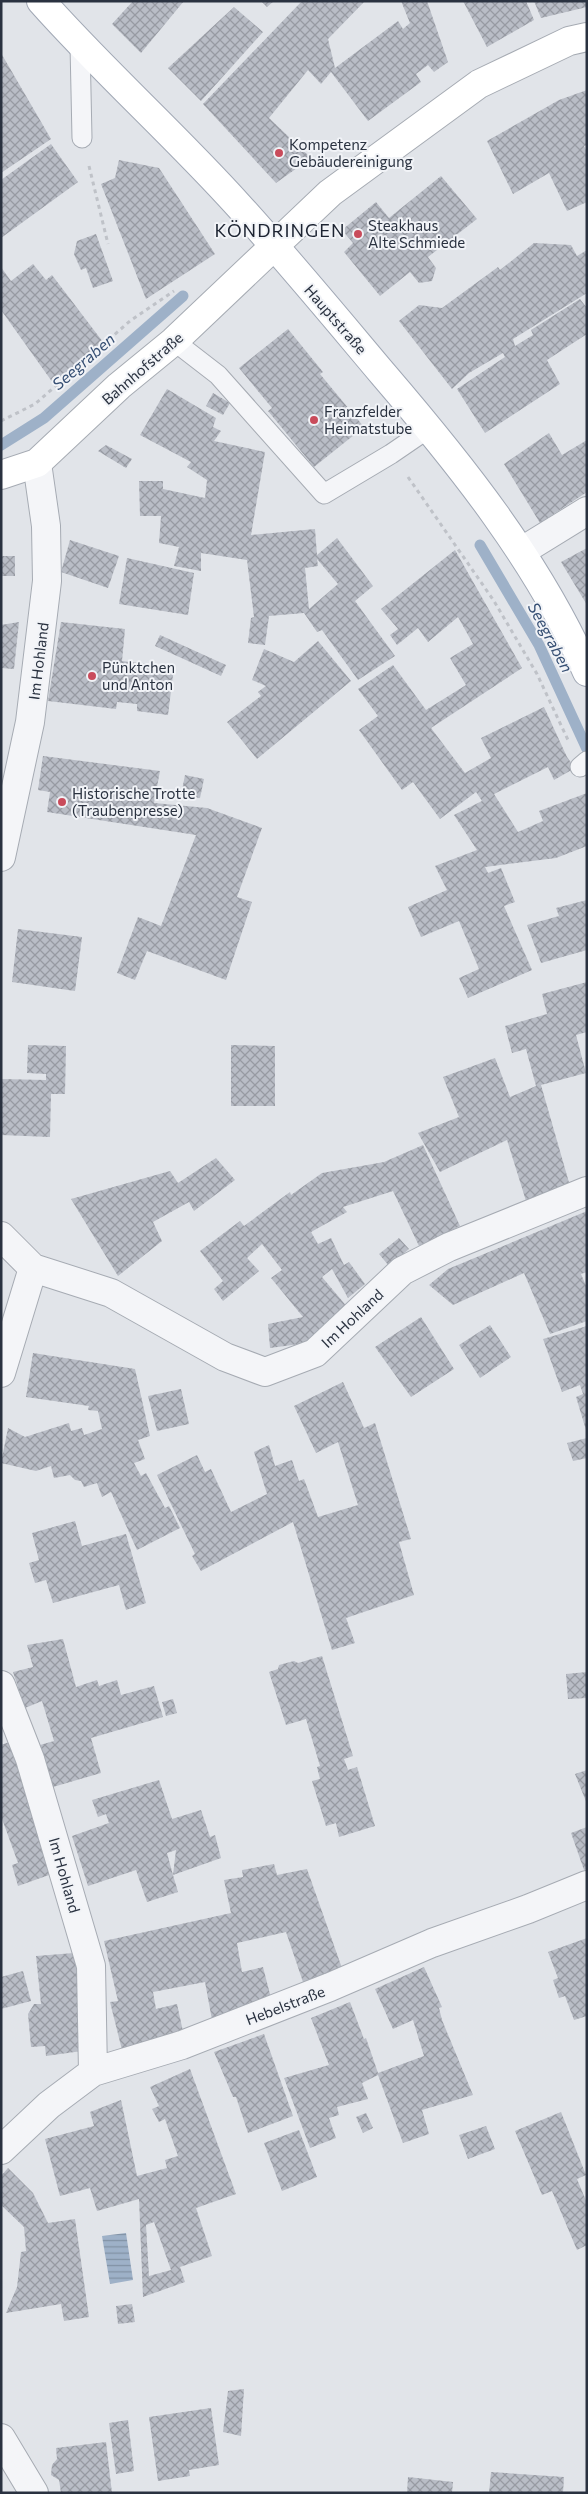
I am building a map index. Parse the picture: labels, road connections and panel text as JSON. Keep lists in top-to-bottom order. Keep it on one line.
{"streets":{"main road":["Hauptstraße","Bahnhofstraße"],"street":["Im Hohland","Hebelstraße"]},"crossings":[["Hauptstraße","Bahnhofstraße"],["Bahnhofstraße","Im Hohland"],["Im Hohland","Hebelstraße"]],"districts":["KÖNDRINGEN"],"water":["Seegraben"],"places":["Kompetenz Gebäudereinigung","Steakhaus Alte Schmiede","Franzfelder Heimatstube","Pünktchen und Anton","Historische Trotte (Traubenpresse)"]}
